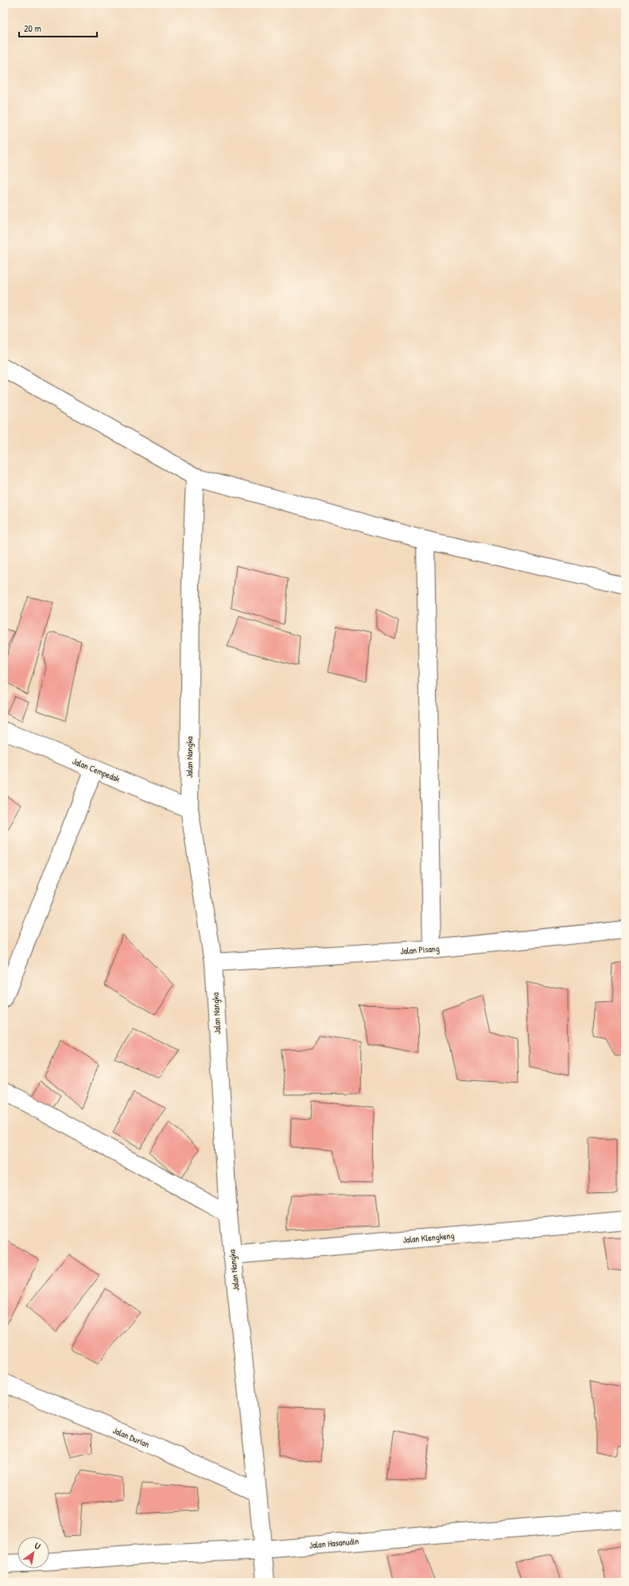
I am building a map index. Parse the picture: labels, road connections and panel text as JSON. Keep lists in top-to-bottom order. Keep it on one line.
{"streets":{"street":["Jalan Nangka","Jalan Cempedak","Jalan Pisang","Jalan Klengkeng","Jalan Durian","Jalan Hasanudin"]},"crossings":[["Jalan Nangka","Jalan Cempedak"],["Jalan Nangka","Jalan Pisang"],["Jalan Nangka","Jalan Klengkeng"],["Jalan Nangka","Jalan Durian"],["Jalan Nangka","Jalan Hasanudin"]],"scale_bar":"20 m","north":"top right"}
